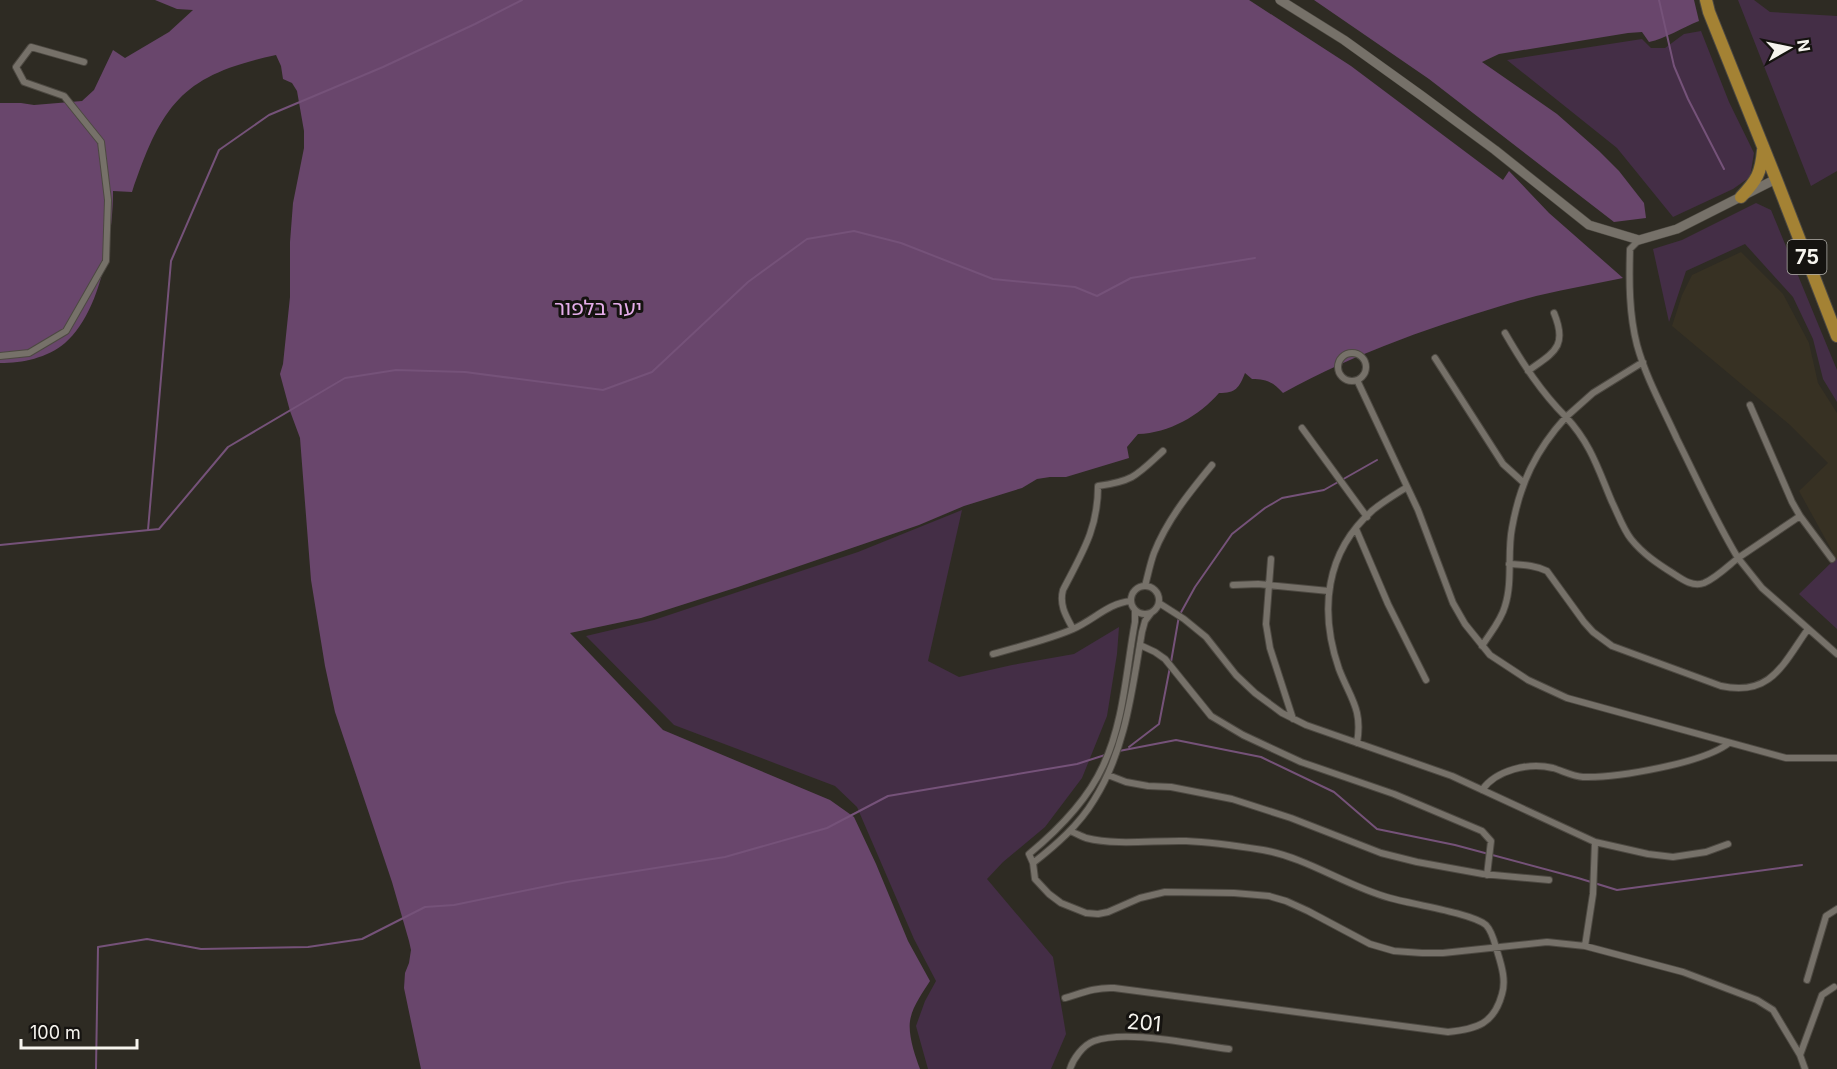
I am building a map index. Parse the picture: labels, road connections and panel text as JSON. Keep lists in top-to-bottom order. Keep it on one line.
{"streets":{"highway":["75"],"street":["201"]},"parks":["יער בלפור"],"scale_bar":"100 m","north":"right"}
